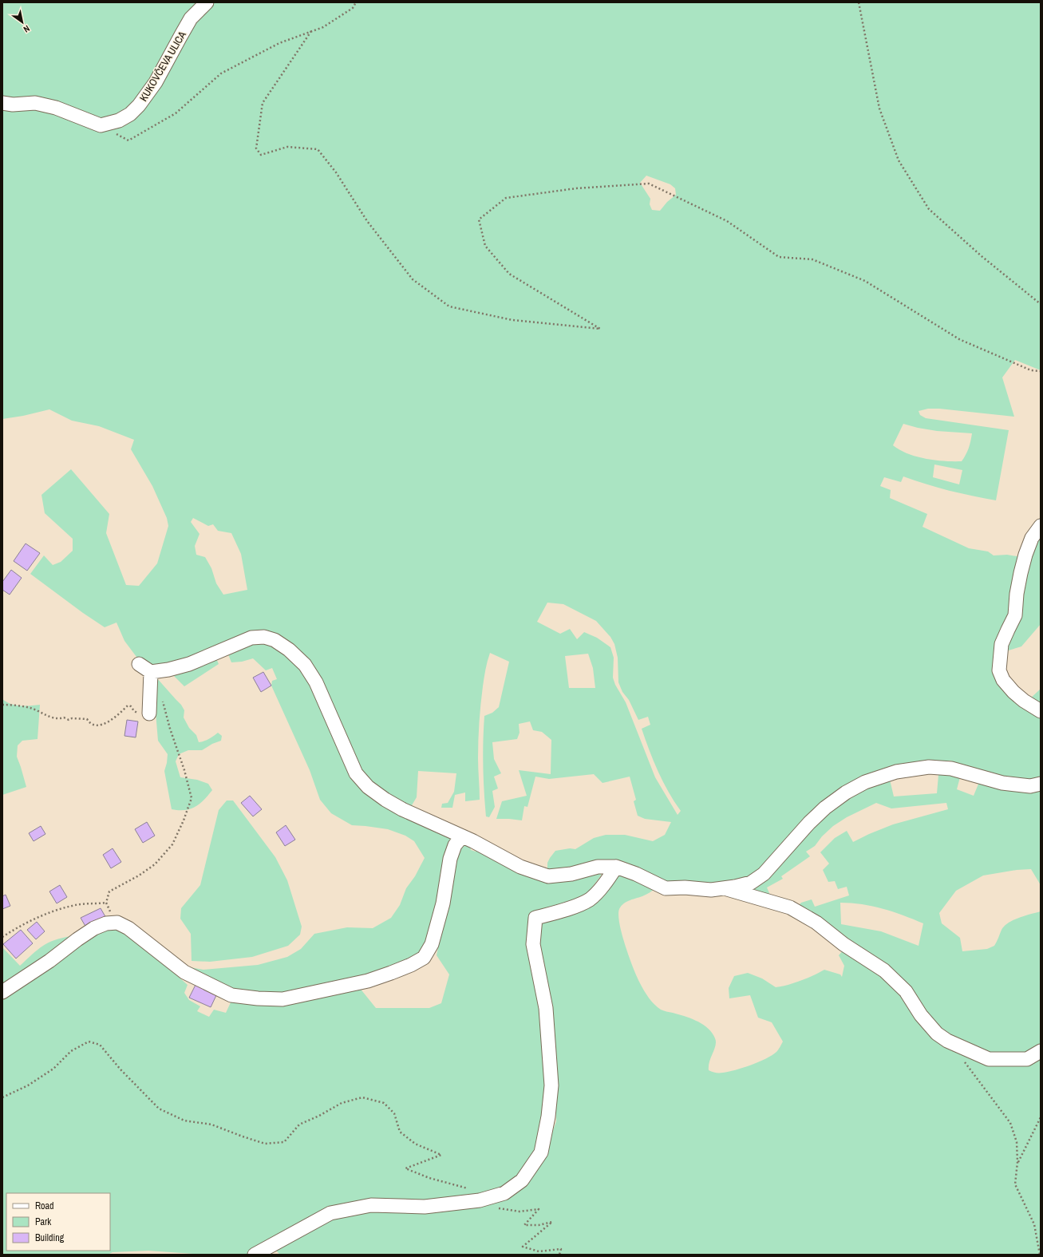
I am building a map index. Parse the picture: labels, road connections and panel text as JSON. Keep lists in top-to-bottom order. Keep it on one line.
{"streets":{"street":["KUKOVČEVA ULICA"]},"legend":["Road","Park","Building"],"north":"bottom right"}
